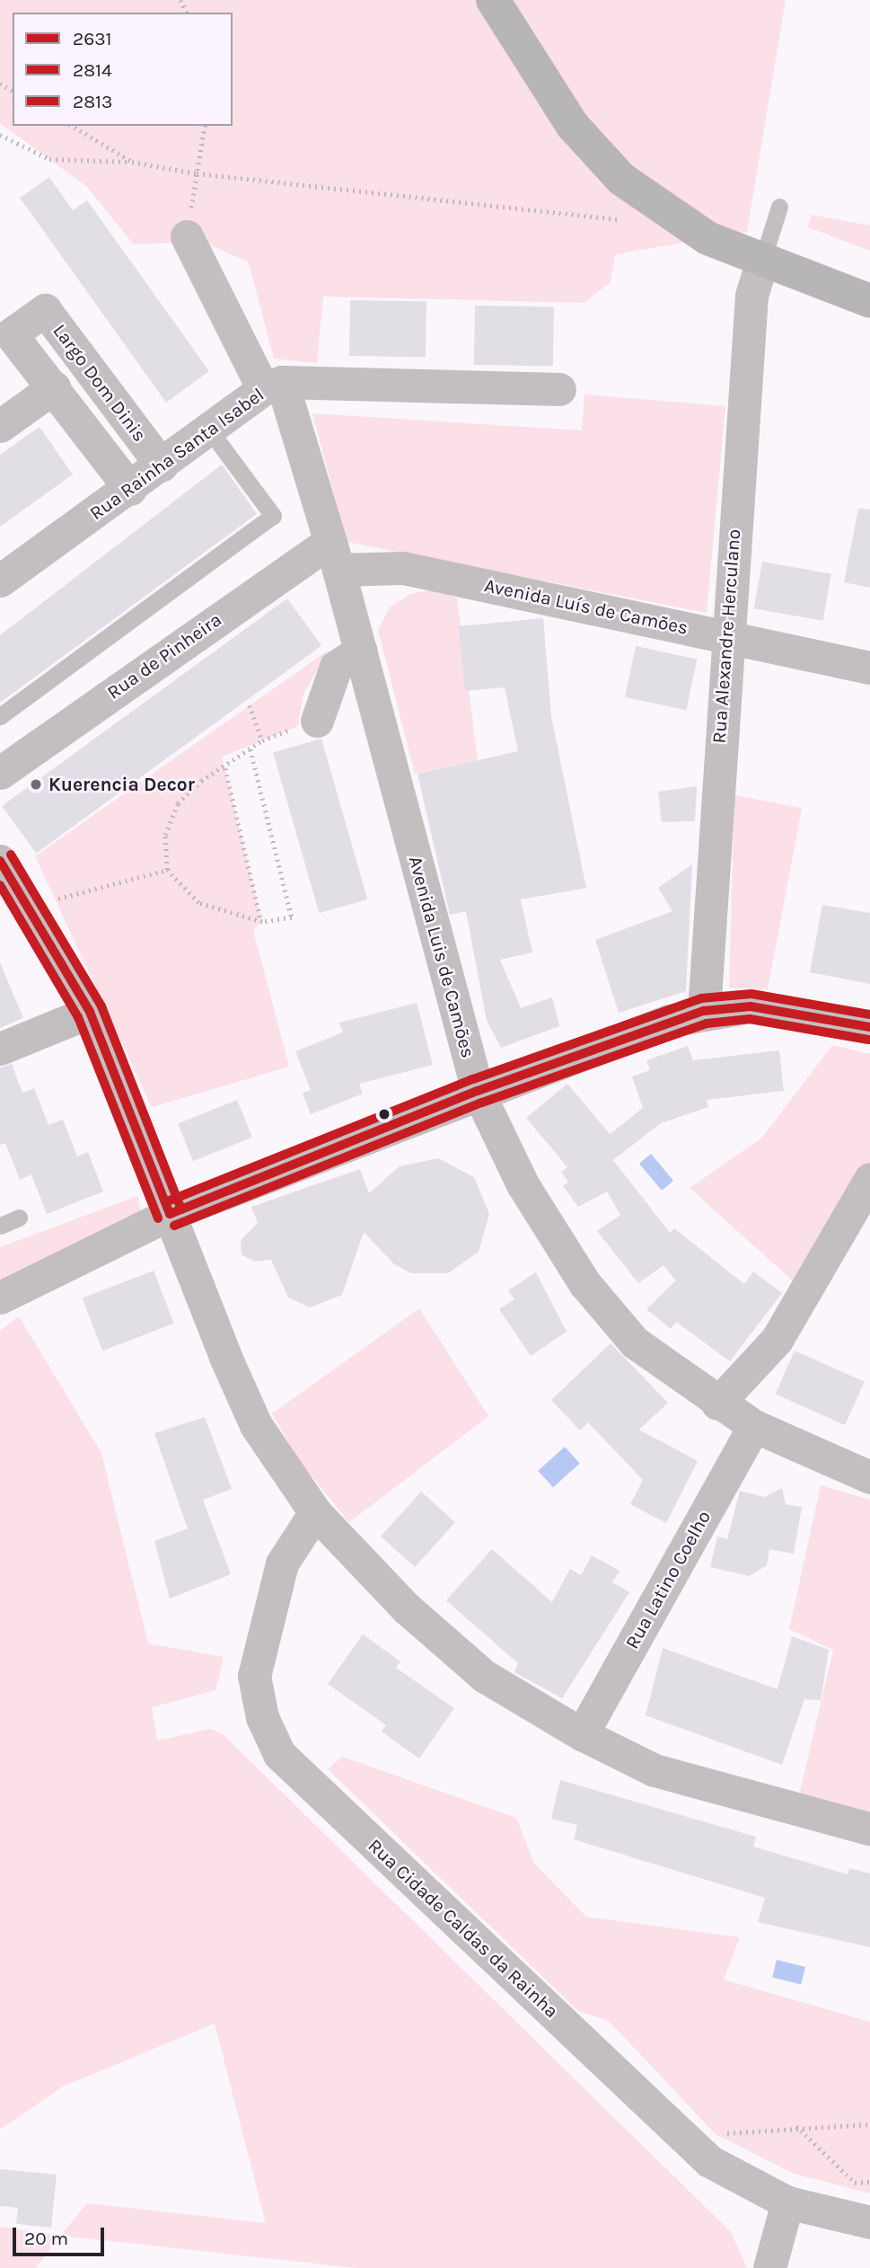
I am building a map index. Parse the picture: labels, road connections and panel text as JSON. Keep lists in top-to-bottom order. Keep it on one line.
{"streets":{"street":["Largo Dom Dinis","Rua Rainha Santa Isabel","Avenida Luís de Camões","Rua Alexandre Herculano","Rua de Pinheira","Avenida Luis de Camões","Rua Latino Coelho","Rua Cidade Caldas da Rainha"]},"crossings":[["Largo Dom Dinis","Rua Rainha Santa Isabel"],["Rua Rainha Santa Isabel","Avenida Luis de Camões"],["Avenida Luís de Camões","Rua Alexandre Herculano"],["Avenida Luís de Camões","Rua de Pinheira"],["Avenida Luís de Camões","Avenida Luis de Camões"],["Rua de Pinheira","Avenida Luis de Camões"],["Avenida Luis de Camões","Rua Latino Coelho"]],"places":["Kuerencia Decor"],"lines":["transit line 2813","transit line 2631","transit line 2814"],"legend":["2631","2814","2813"],"scale_bar":"20 m"}
